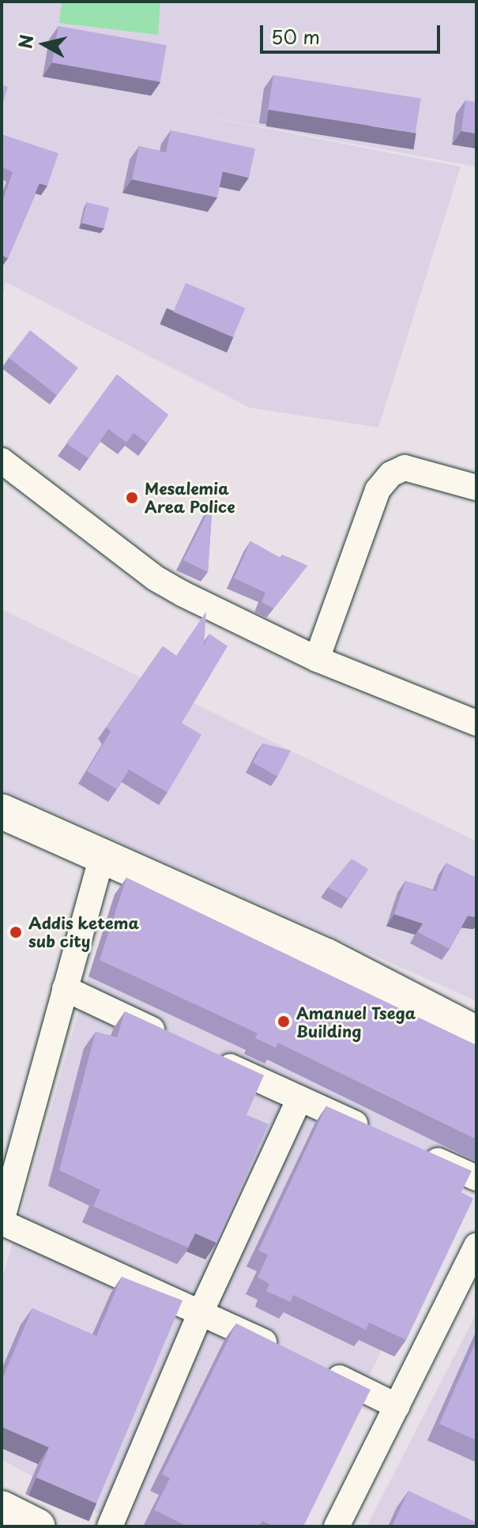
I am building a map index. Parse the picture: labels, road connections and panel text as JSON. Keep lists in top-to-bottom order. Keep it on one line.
{"places":["Mesalemia Area Police","Addis ketema sub city","Amanuel Tsega Building"],"scale_bar":"50 m","north":"left"}
